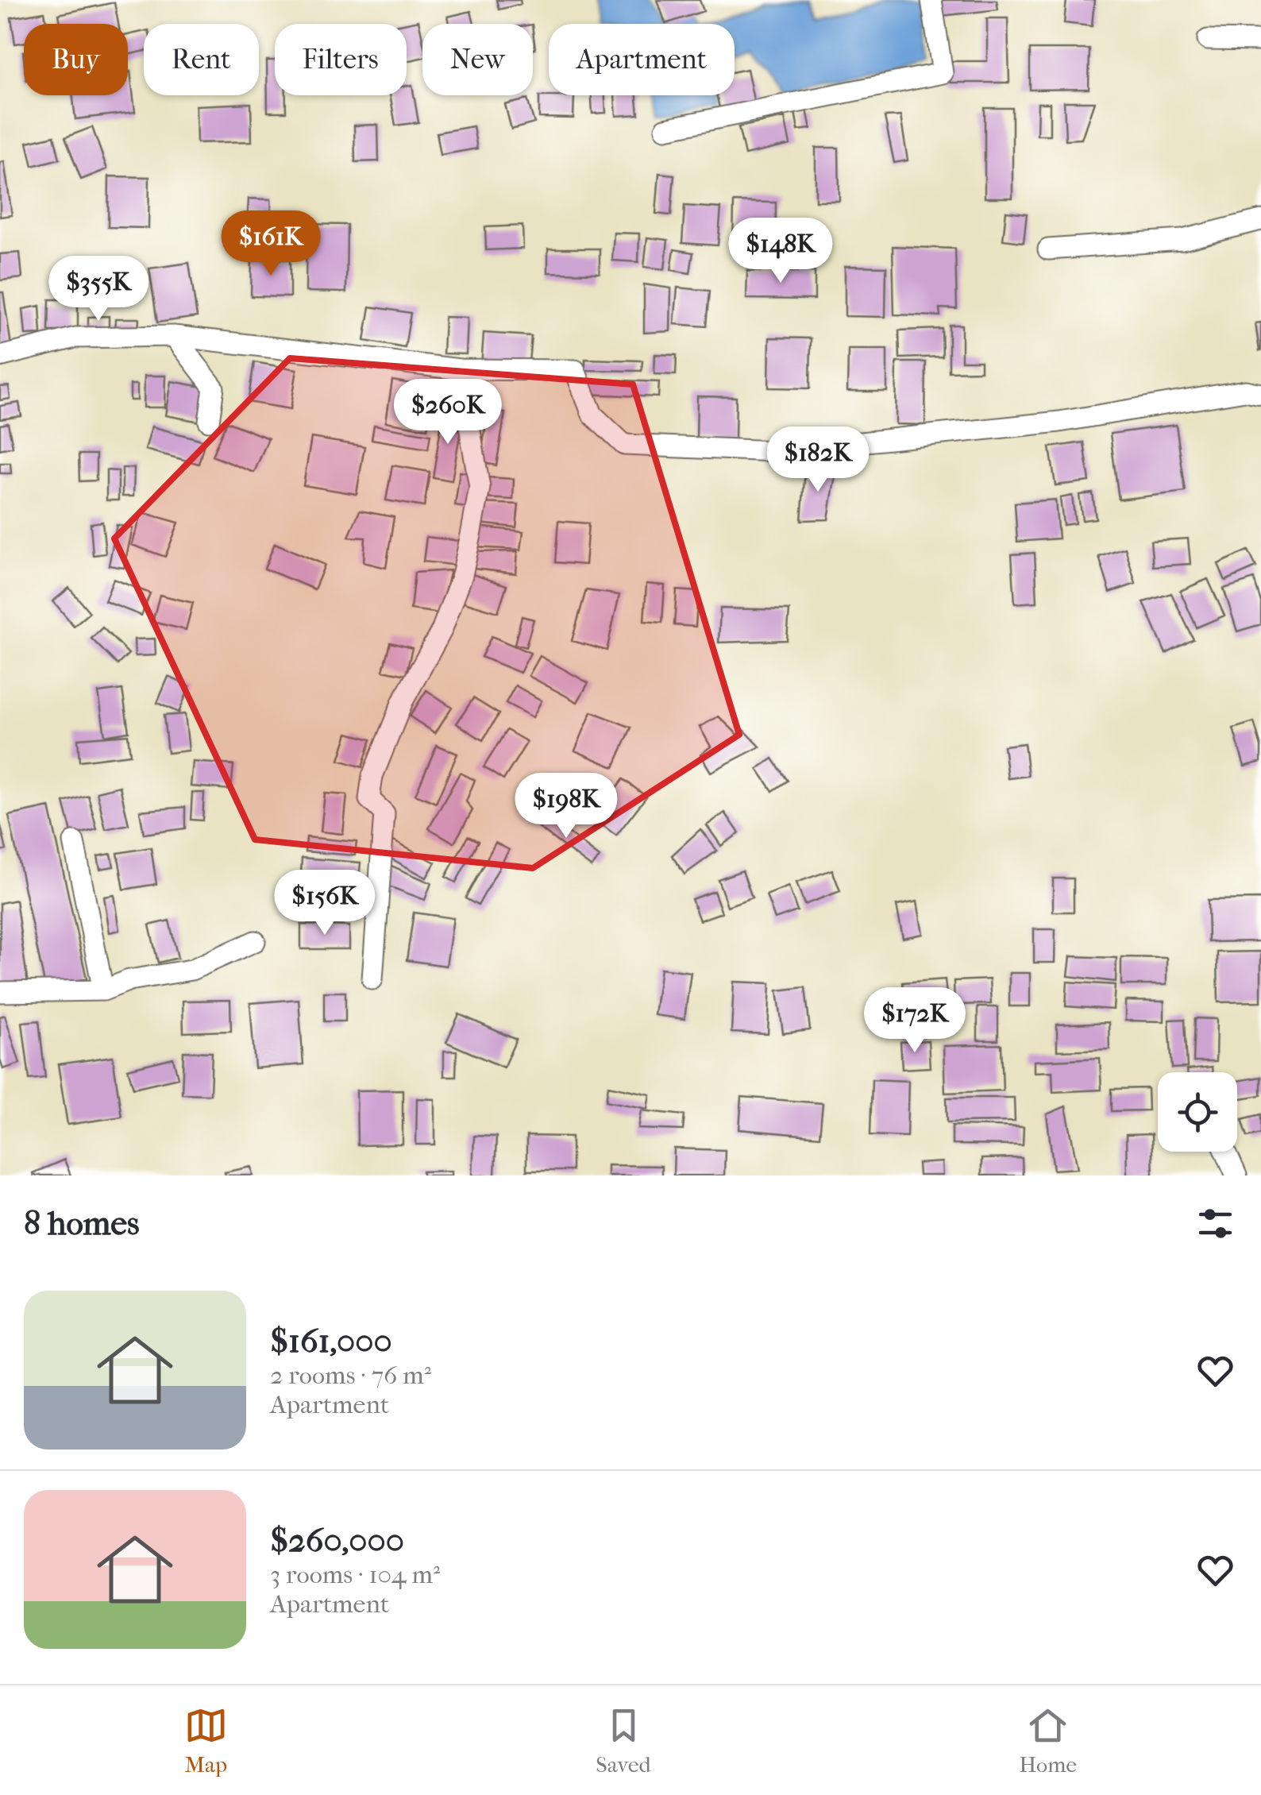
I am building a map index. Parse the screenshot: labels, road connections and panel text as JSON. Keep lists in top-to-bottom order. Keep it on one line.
{"page":{"chip":["Buy","Rent","Filters","New","Apartment"],"price":["$161K","$148K","$355K","$260K","$182K","$198K","$156K","$172K"],"heading":"8 homes","list":[{"name":"$161,000","note":"2 rooms · 76 m² · Apartment"},{"name":"$260,000","note":"3 rooms · 104 m² · Apartment"}],"tabs":["Map","Saved","Home"]}}
